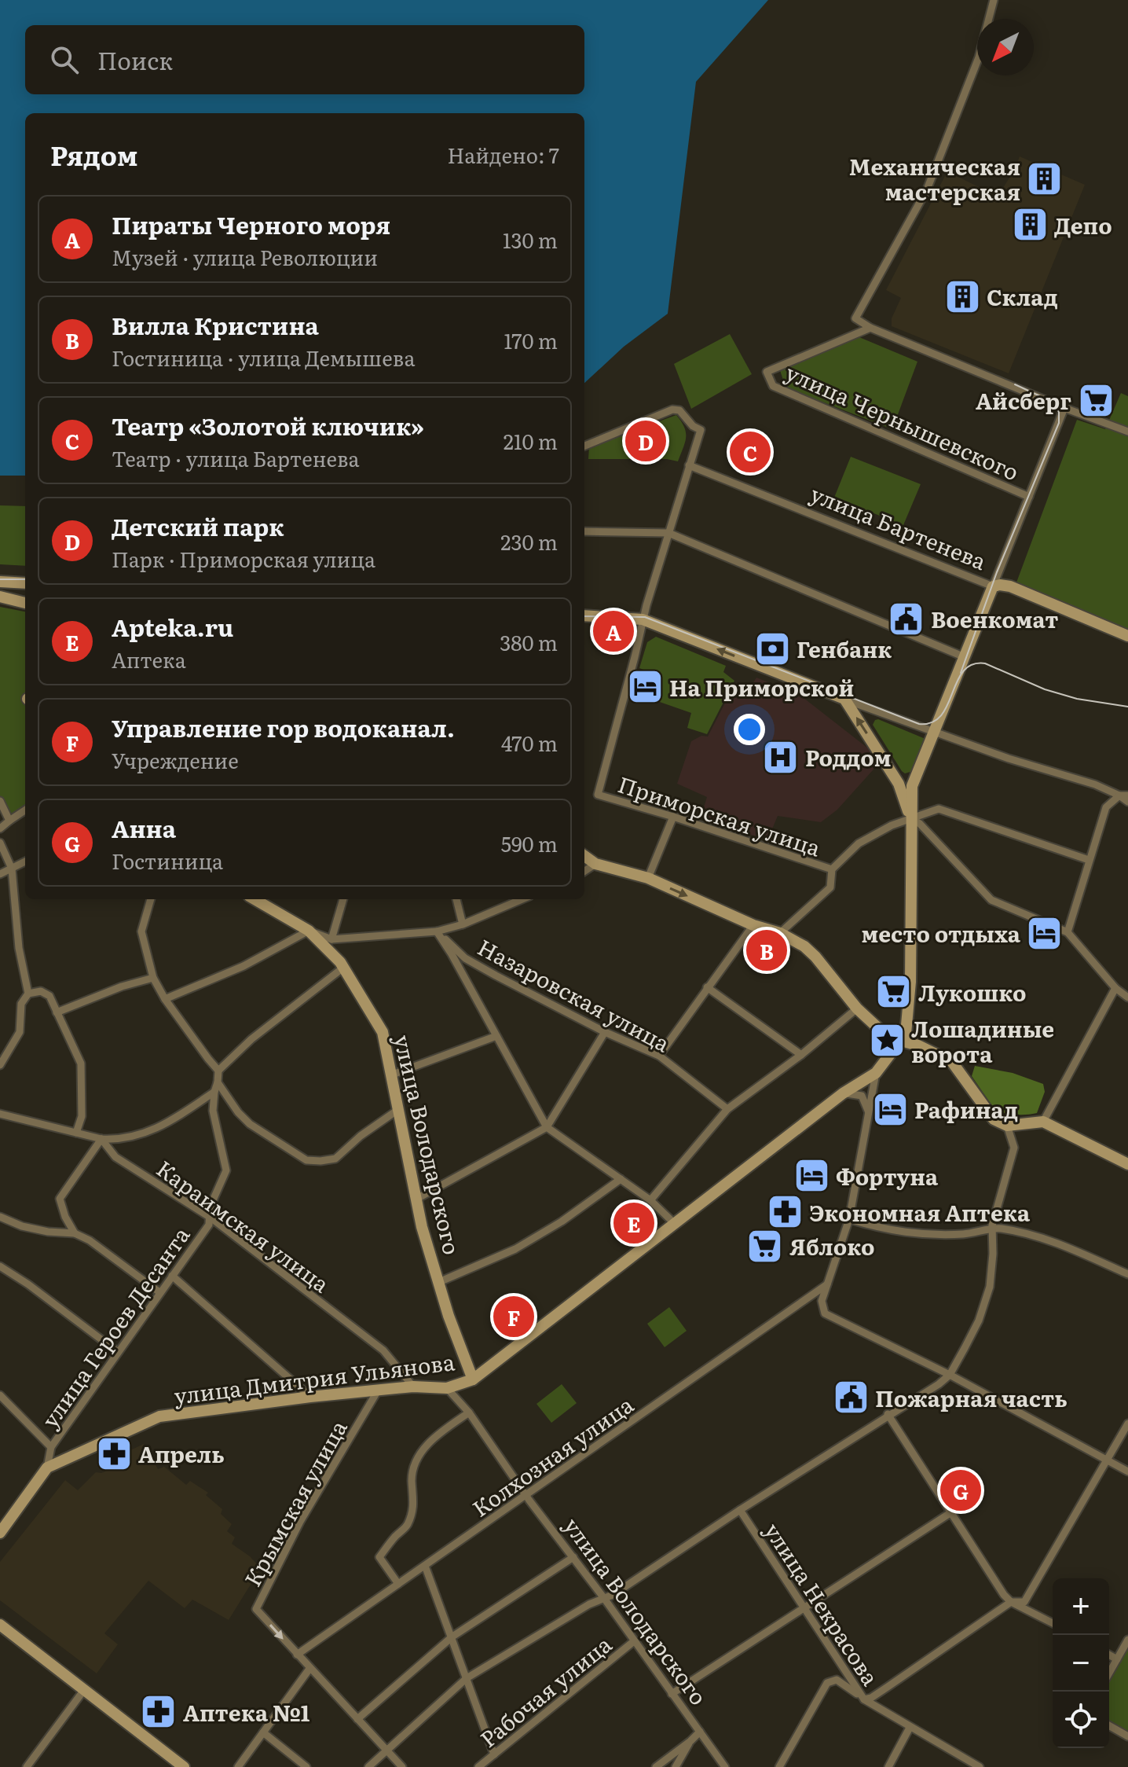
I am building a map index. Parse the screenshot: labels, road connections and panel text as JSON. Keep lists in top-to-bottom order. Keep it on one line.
{"streets":{"street":["улица Чернышевского","улица Бартенева","Приморская улица","Назаровская улица","улица Володарского","Караимская улица","улица Героев Десанта","улица Дмитрия Ульянова","Колхозная улица","Крымская улица","улица Некрасова","Рабочая улица"]},"crossings":[["улица Бартенева","Приморская улица"],["улица Володарского","улица Дмитрия Ульянова"],["улица Володарского","Колхозная улица"],["улица Володарского","Рабочая улица"],["Караимская улица","улица Героев Десанта"],["Караимская улица","улица Дмитрия Ульянова"],["улица Героев Десанта","Крымская улица"],["улица Дмитрия Ульянова","Крымская улица"],["Колхозная улица","Крымская улица"]],"one_way":["Крымская улица"],"places":{"building":["Механическая мастерская","Депо","Склад"],"supermarket":["Айсберг","Лукошко","Яблоко"],"public building":["Военкомат","Пожарная часть"],"bank":["Генбанк"],"hotel":["На Приморской","место отдыха","Рафинад","Фортуна"],"hospital":["Роддом"],"place":["Лошадиные ворота"],"pharmacy":["Экономная Аптека","Апрель","Аптека №1"]},"north":"bottom left","page":{"search":"Поиск","heading":["Рядом","Найдено: 7"],"list":[{"mark":"A","name":"Пираты Черного моря","note":"Музей · улица Революции","value":"130 m"},{"mark":"B","name":"Вилла Кристина","note":"Гостиница · улица Демышева","value":"170 m"},{"mark":"C","name":"Театр «Золотой ключик»","note":"Театр · улица Бартенева","value":"210 m"},{"mark":"D","name":"Детский парк","note":"Парк · Приморская улица","value":"230 m"},{"mark":"E","name":"Apteka.ru","note":"Аптека","value":"380 m"},{"mark":"F","name":"Управление гор водоканал.","note":"Учреждение","value":"470 m"},{"mark":"G","name":"Анна","note":"Гостиница","value":"590 m"}],"pins":["D","C","A","B","E","F","G"],"map_buttons":["+","−"]}}
